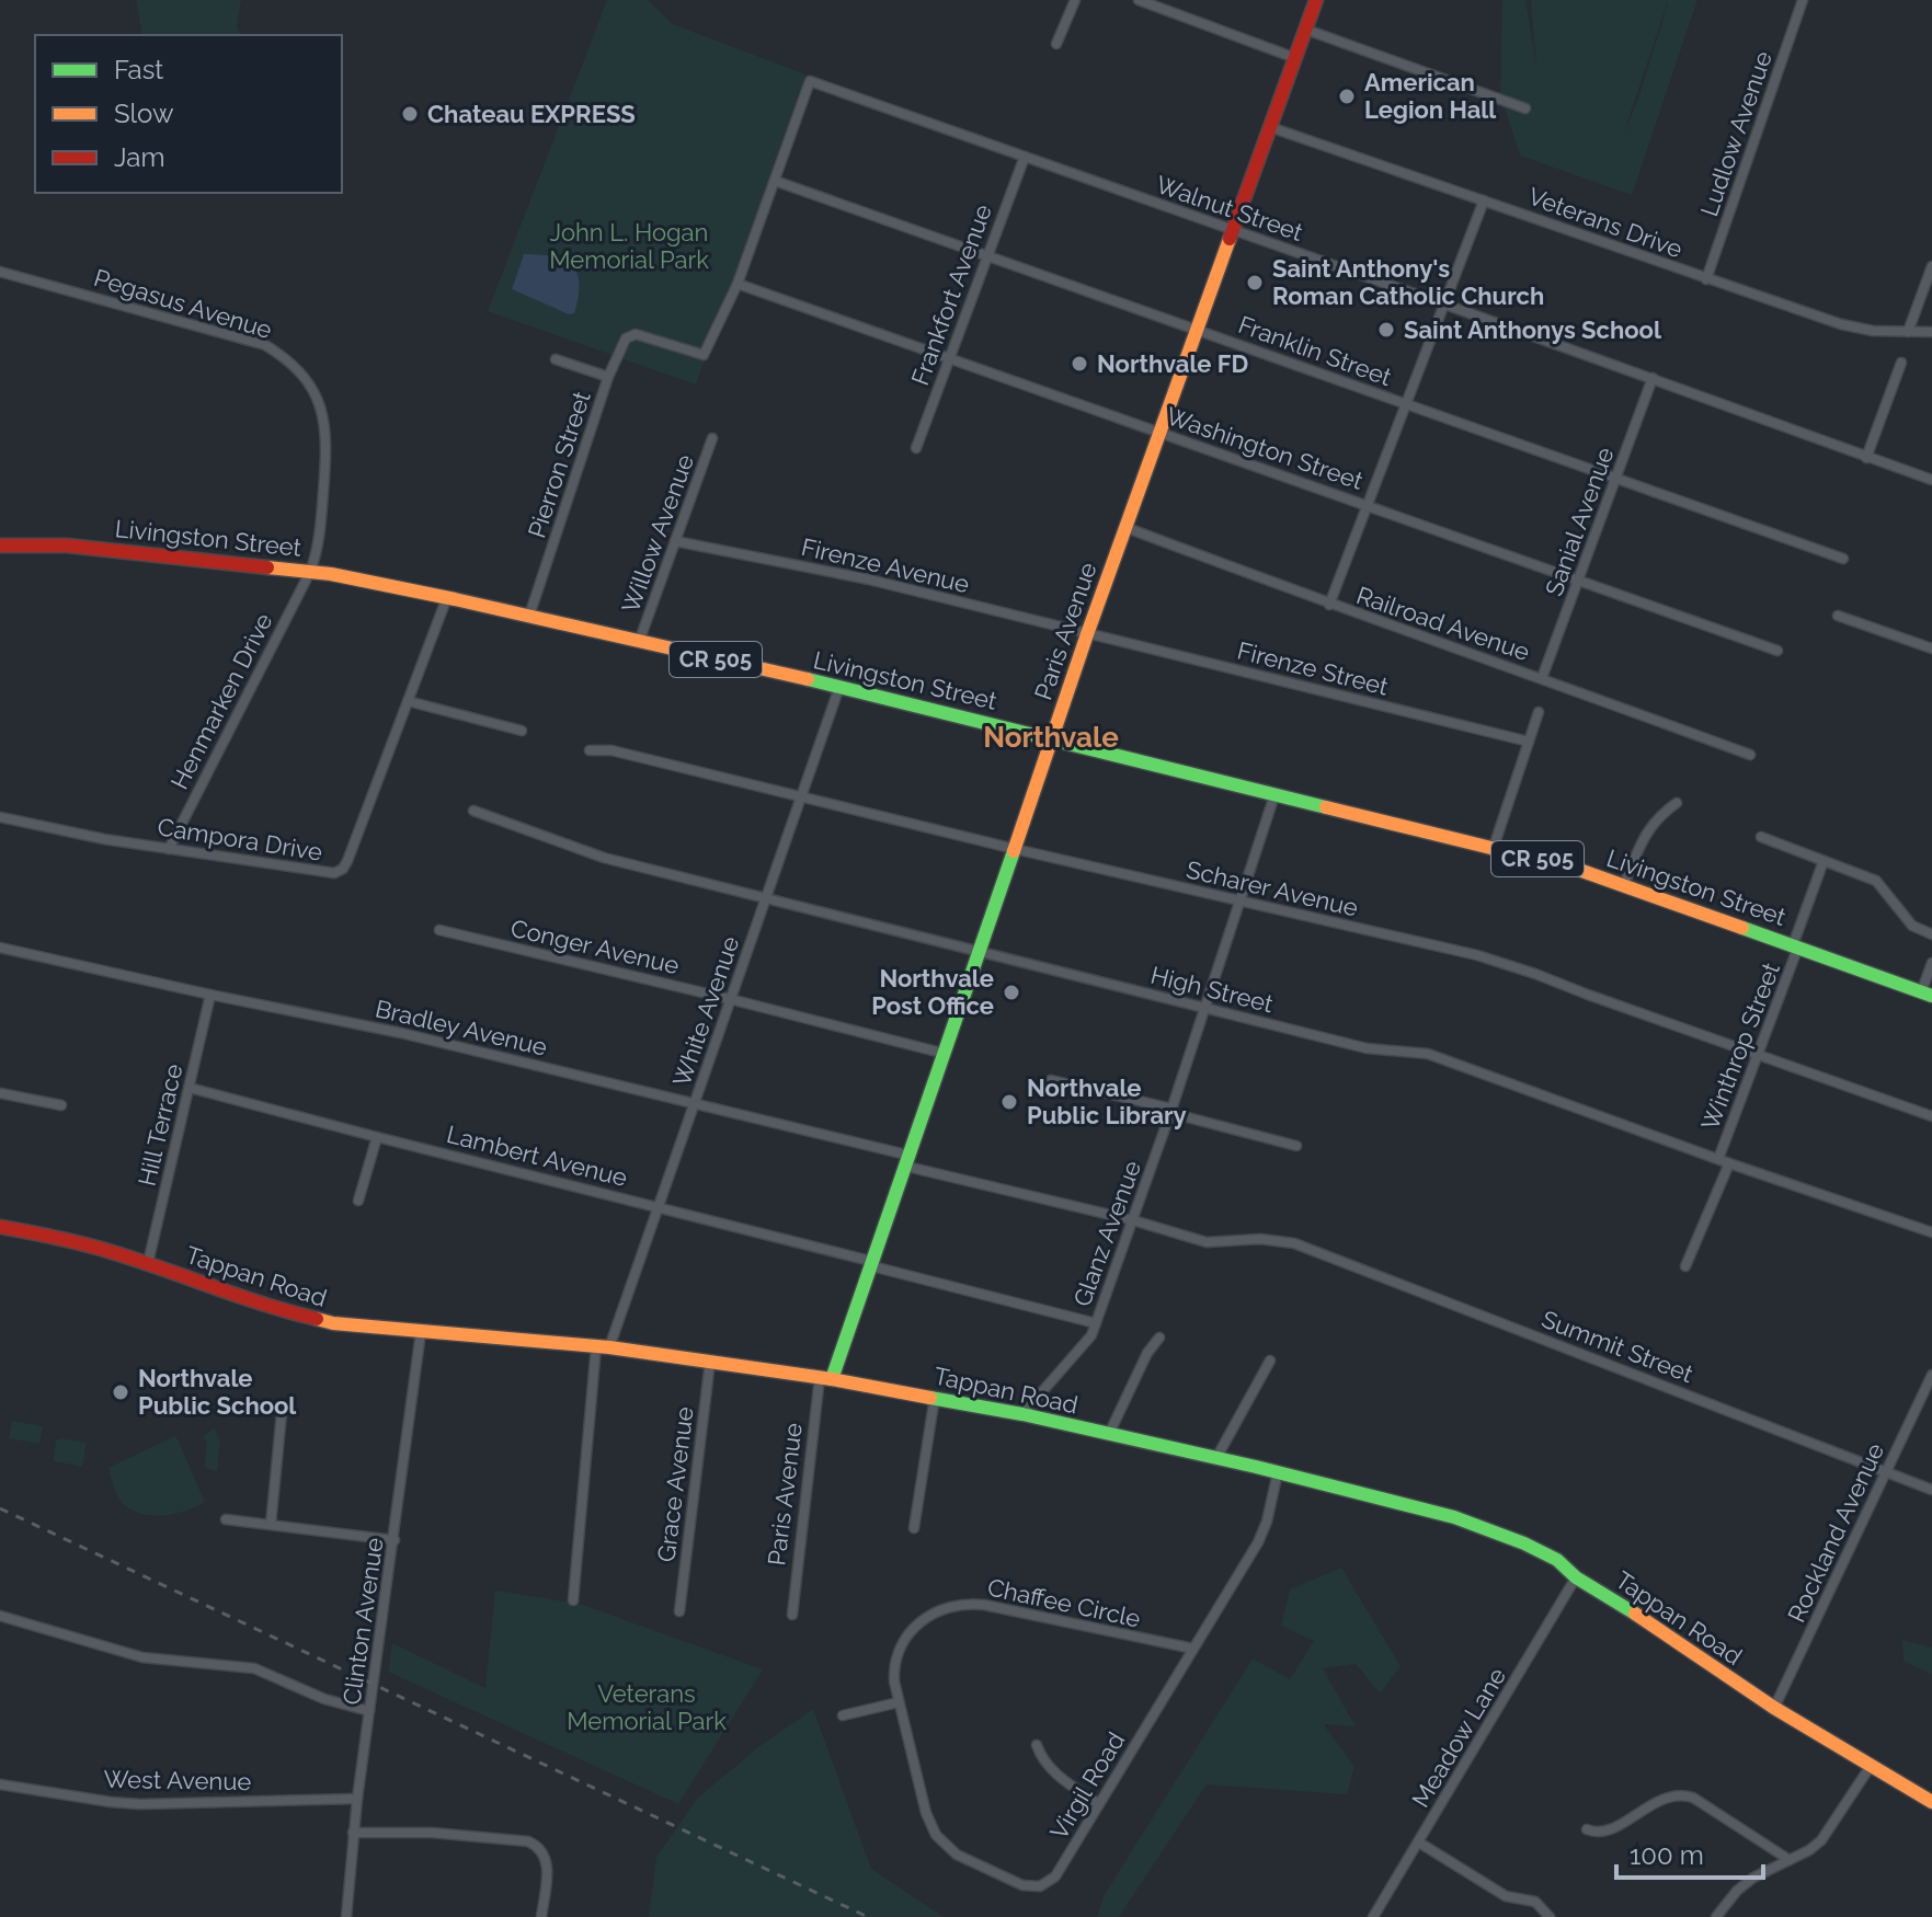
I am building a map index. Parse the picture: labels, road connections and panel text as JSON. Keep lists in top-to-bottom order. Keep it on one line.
{"streets":{"street":["Ludlow Avenue","Walnut Street","Veterans Drive","Frankfort Avenue","Pegasus Avenue","Franklin Street","Washington Street","Pierron Street","Sanial Avenue","Willow Avenue","Livingston Street","Firenze Avenue","Railroad Avenue","Paris Avenue","CR 505","Firenze Street","Henmarken Drive","Campora Drive","Scharer Avenue","Conger Avenue","High Street","White Avenue","Bradley Avenue","Winthrop Street","Hill Terrace","Lambert Avenue","Glanz Avenue","Tappan Road","Summit Street","Grace Avenue","Rockland Avenue","Chaffee Circle","Clinton Avenue","Meadow Lane","West Avenue","Virgil Road"]},"crossings":[["Ludlow Avenue","Veterans Drive"],["Walnut Street","Frankfort Avenue"],["Walnut Street","Franklin Street"],["Walnut Street","Sanial Avenue"],["Walnut Street","Paris Avenue"],["Veterans Drive","Paris Avenue"],["Frankfort Avenue","Franklin Street"],["Frankfort Avenue","Washington Street"],["Pegasus Avenue","Livingston Street"],["Pegasus Avenue","Henmarken Drive"],["Franklin Street","Sanial Avenue"],["Franklin Street","Paris Avenue"],["Washington Street","Sanial Avenue"],["Washington Street","Paris Avenue"],["Pierron Street","Livingston Street"],["Sanial Avenue","Railroad Avenue"],["Willow Avenue","Livingston Street"],["Willow Avenue","Firenze Avenue"],["Livingston Street","Paris Avenue"],["Livingston Street","Henmarken Drive"],["Livingston Street","Campora Drive"],["Livingston Street","White Avenue"],["Livingston Street","Winthrop Street"],["Livingston Street","Glanz Avenue"],["Firenze Avenue","Paris Avenue"],["Firenze Avenue","Firenze Street"],["Railroad Avenue","Paris Avenue"],["Paris Avenue","Firenze Street"],["Paris Avenue","Scharer Avenue"],["Paris Avenue","Conger Avenue"],["Paris Avenue","High Street"],["Paris Avenue","Bradley Avenue"],["Paris Avenue","Lambert Avenue"],["Paris Avenue","Tappan Road"],["Henmarken Drive","Campora Drive"],["Scharer Avenue","White Avenue"],["Scharer Avenue","Winthrop Street"],["Scharer Avenue","Glanz Avenue"],["Conger Avenue","White Avenue"],["High Street","White Avenue"],["High Street","Winthrop Street"],["High Street","Glanz Avenue"],["White Avenue","Bradley Avenue"],["White Avenue","Lambert Avenue"],["White Avenue","Tappan Road"],["Bradley Avenue","Hill Terrace"],["Bradley Avenue","Glanz Avenue"],["Bradley Avenue","Summit Street"],["Hill Terrace","Lambert Avenue"],["Hill Terrace","Tappan Road"],["Lambert Avenue","Glanz Avenue"],["Glanz Avenue","Tappan Road"],["Tappan Road","Grace Avenue"],["Tappan Road","Rockland Avenue"],["Tappan Road","Clinton Avenue"],["Tappan Road","Meadow Lane"],["Tappan Road","Virgil Road"],["Summit Street","Rockland Avenue"],["Chaffee Circle","Virgil Road"],["Clinton Avenue","West Avenue"]],"districts":["Northvale"],"parks":["John L. Hogan Memorial Park","Veterans Memorial Park"],"places":["American Legion Hall","Chateau EXPRESS","Saint Anthony's Roman Catholic Church","Saint Anthonys School","Northvale FD","Northvale Post Office","Northvale Public Library","Northvale Public School"],"legend":["Fast","Slow","Jam"],"scale_bar":"100 m"}
